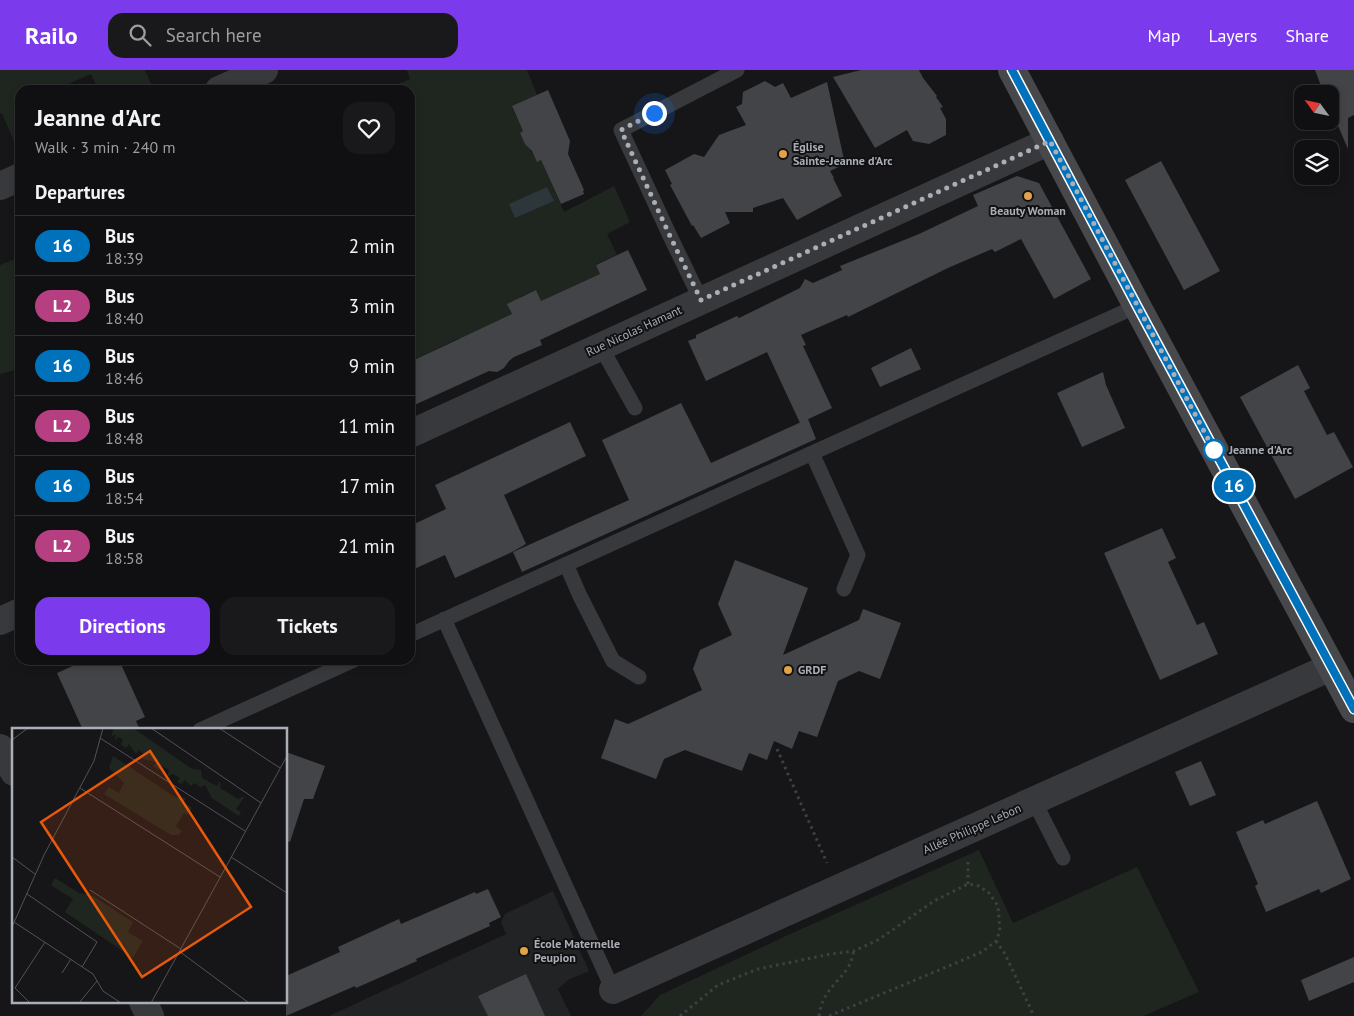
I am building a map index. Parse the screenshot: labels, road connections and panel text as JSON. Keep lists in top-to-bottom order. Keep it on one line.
{"streets":{"street":["Rue Nicolas Hamant","Allée Philippe Lebon"]},"places":["Église Sainte-Jeanne d'Arc","Beauty Woman","Jeanne d'Arc","GRDF","École Maternelle Peupion"],"lines":["bus line 16"],"north":"top left","page":{"header":"Railo","search":"Search here","nav":["Map","Layers","Share"],"on_map":"16","heading":[["Jeanne d'Arc","Walk · 3 min · 240 m"],"Departures"],"list":[{"mark":"16","name":"Bus","note":"18:39","value":"2 min"},{"mark":"L2","name":"Bus","note":"18:40","value":"3 min"},{"mark":"16","name":"Bus","note":"18:46","value":"9 min"},{"mark":"L2","name":"Bus","note":"18:48","value":"11 min"},{"mark":"16","name":"Bus","note":"18:54","value":"17 min"},{"mark":"L2","name":"Bus","note":"18:58","value":"21 min"}],"buttons":["Directions","Tickets"]}}
